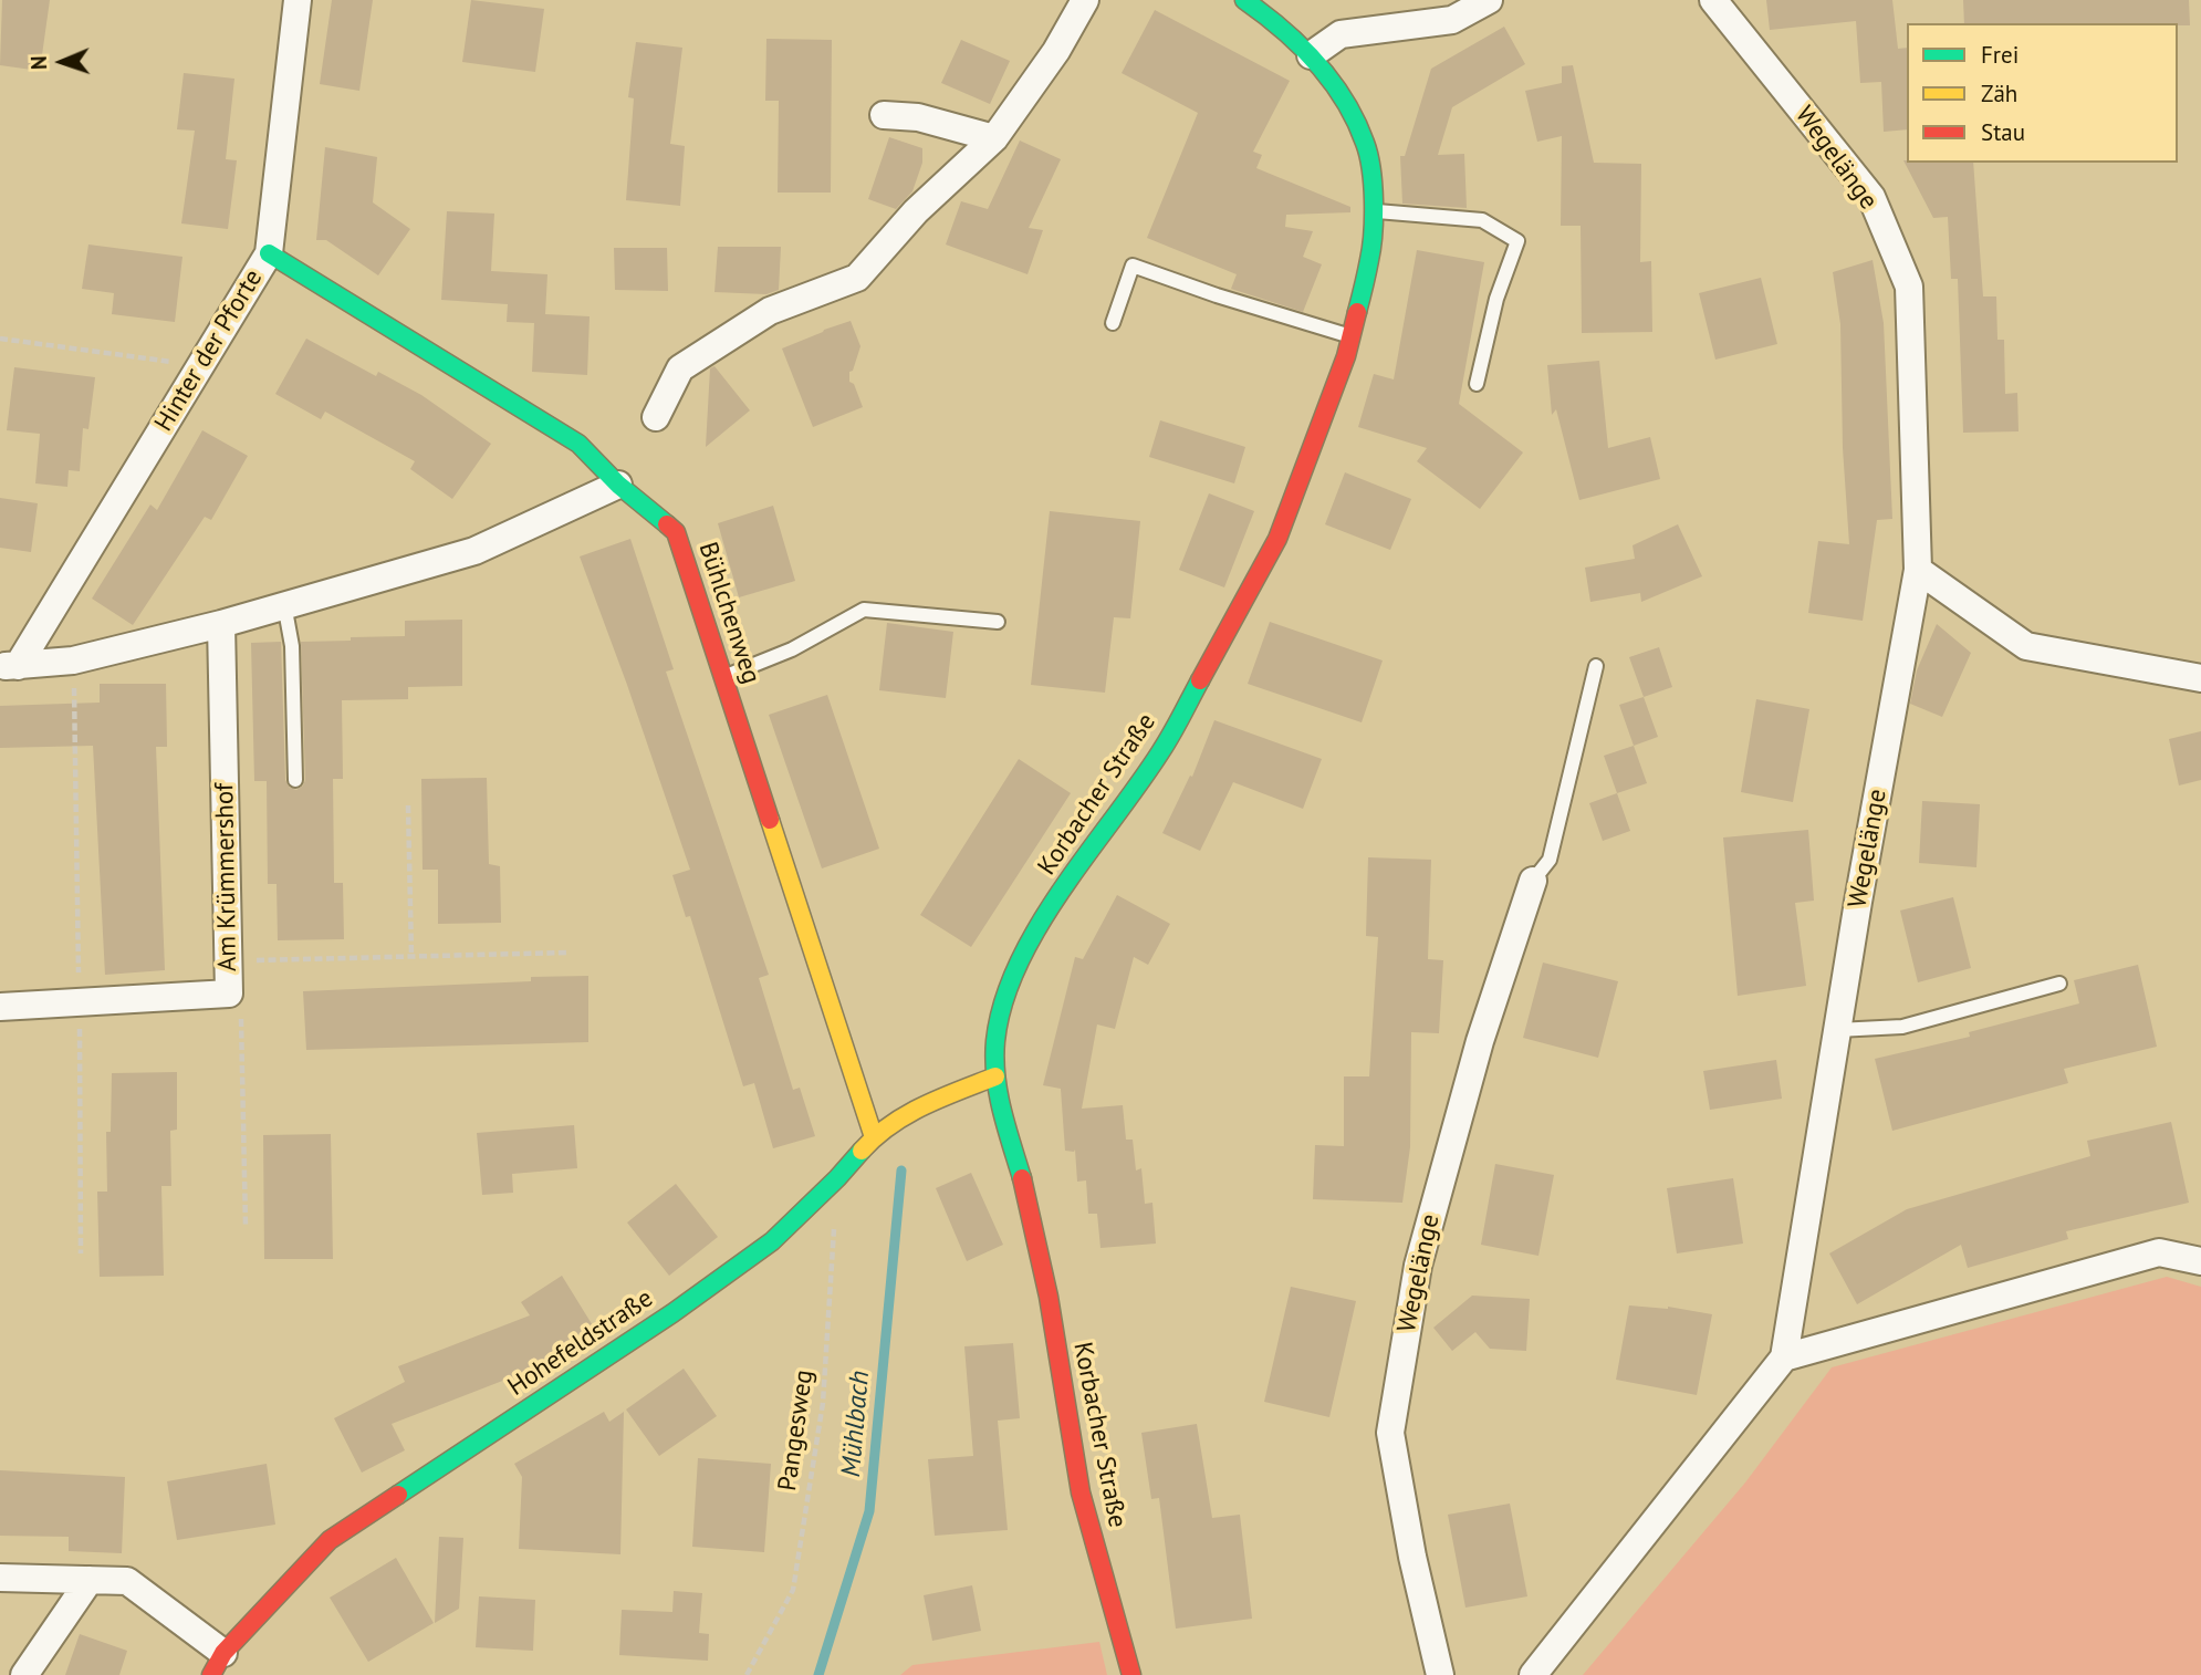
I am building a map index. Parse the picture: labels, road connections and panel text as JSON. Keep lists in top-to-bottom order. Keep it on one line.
{"streets":{"street":["Wegelänge","Hinter der Pforte","Bühlchenweg","Korbacher Straße","Am Krümmershof","Hohefeldstraße"],"path":["Pangesweg"]},"crossings":[["Hinter der Pforte","Bühlchenweg"],["Bühlchenweg","Hohefeldstraße"],["Korbacher Straße","Hohefeldstraße"],["Hohefeldstraße","Pangesweg"]],"water":["Mühlbach"],"legend":["Frei","Zäh","Stau"],"north":"left"}
